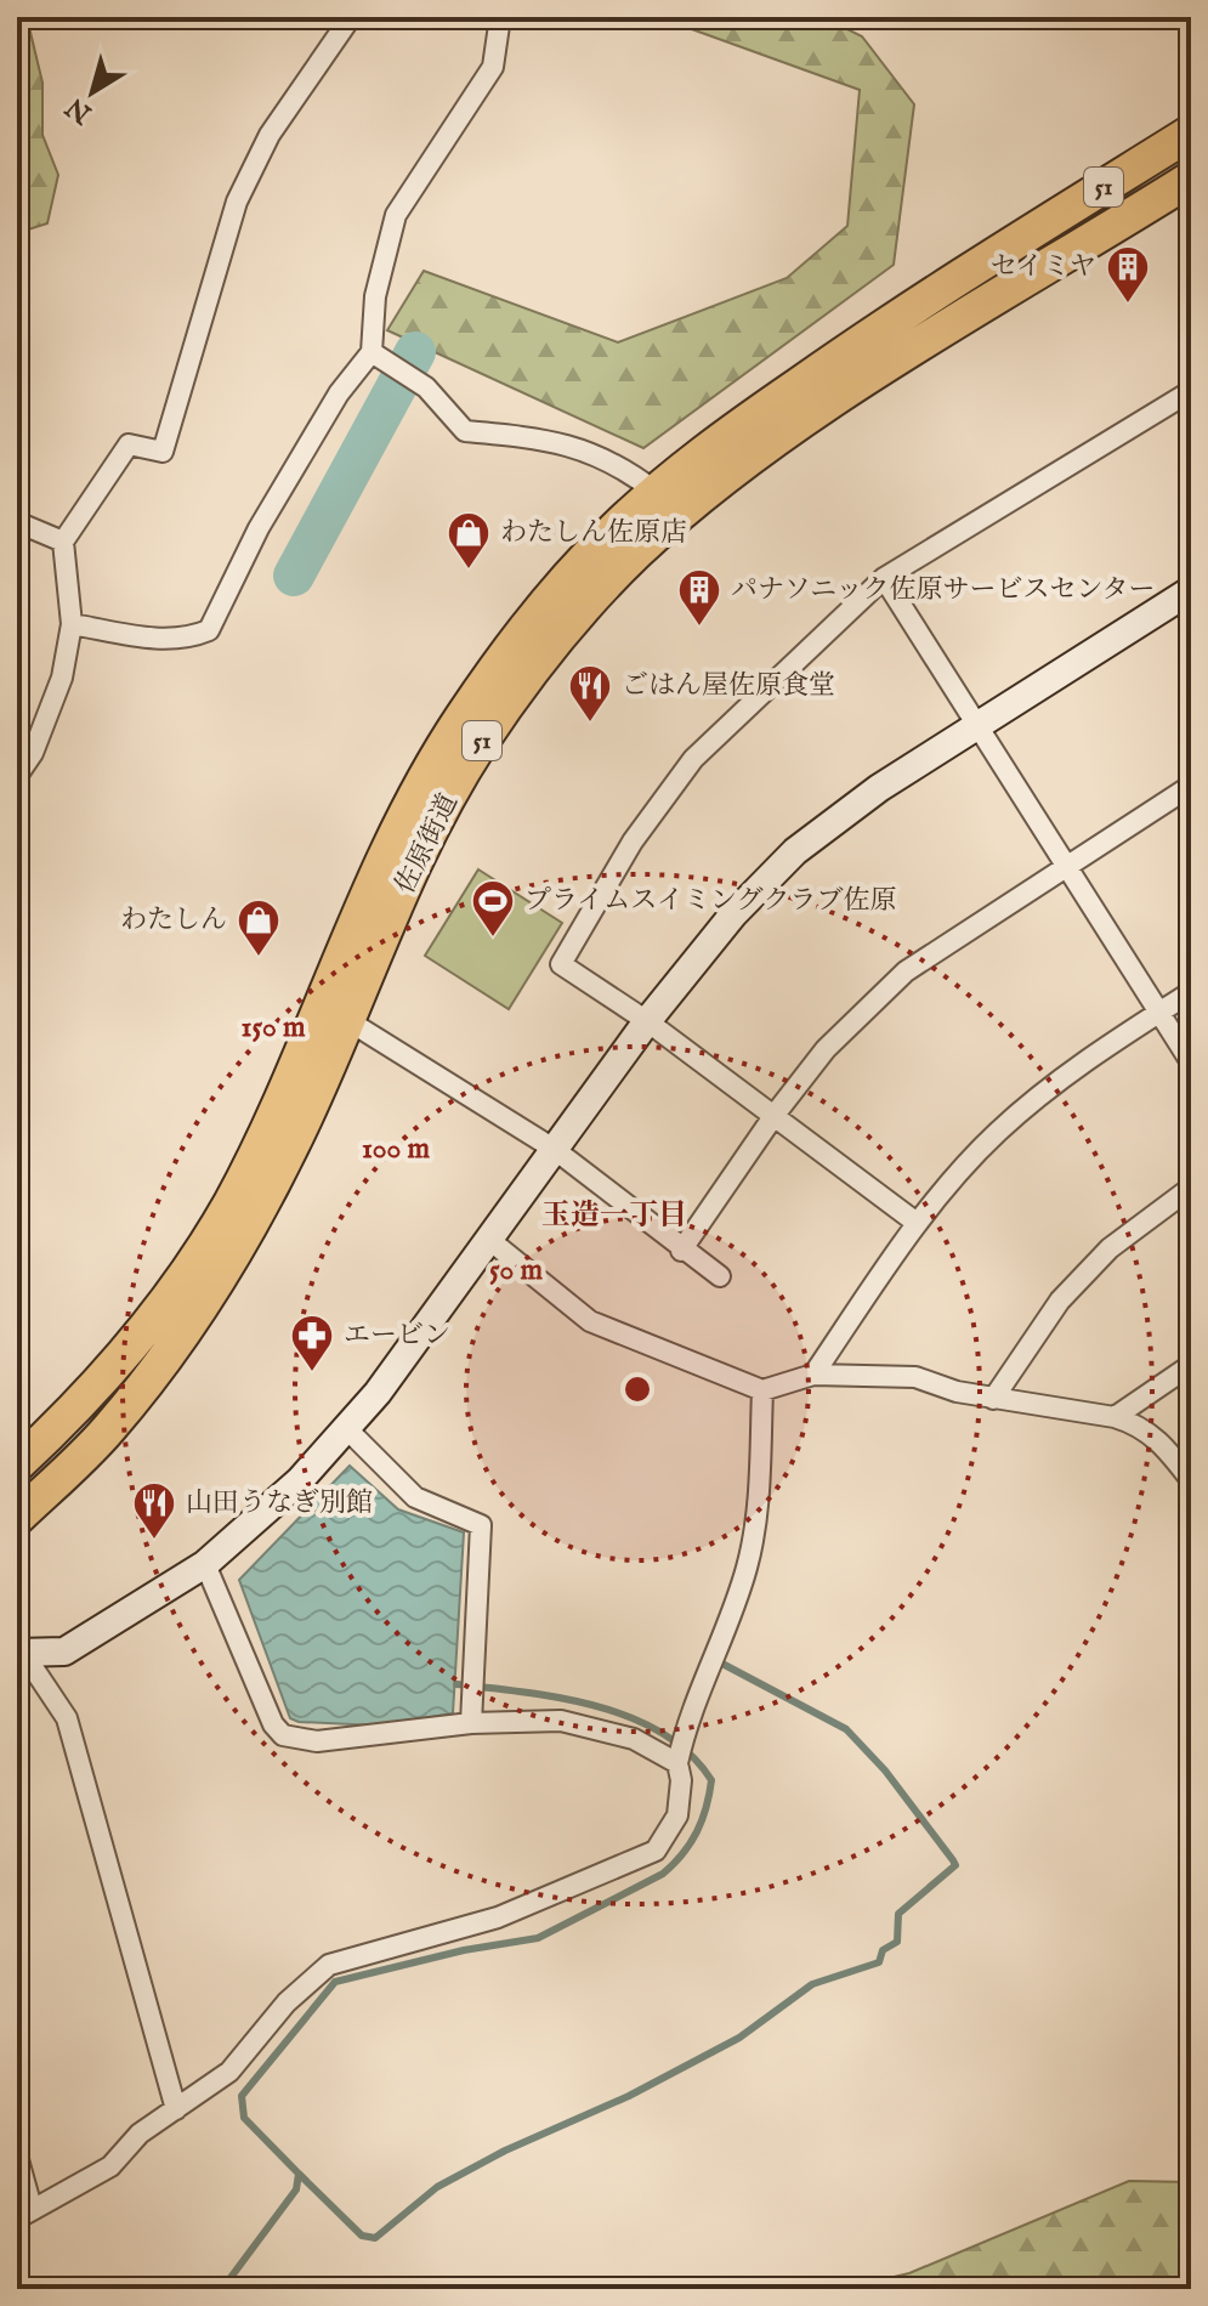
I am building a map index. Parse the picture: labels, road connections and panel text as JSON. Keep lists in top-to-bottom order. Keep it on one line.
{"streets":{"highway":["51","佐原街道"]},"districts":["玉造一丁目"],"places":{"building":["セイミヤ","パナソニック佐原サービスセンター"],"shop":["わたしん佐原店","わたしん"],"restaurant":["ごはん屋佐原食堂","山田うなぎ別館"],"sports":["プライムスイミングクラブ佐原"],"pharmacy":["エービン"]},"north":"bottom left","rings":["150 m","100 m","50 m"]}
